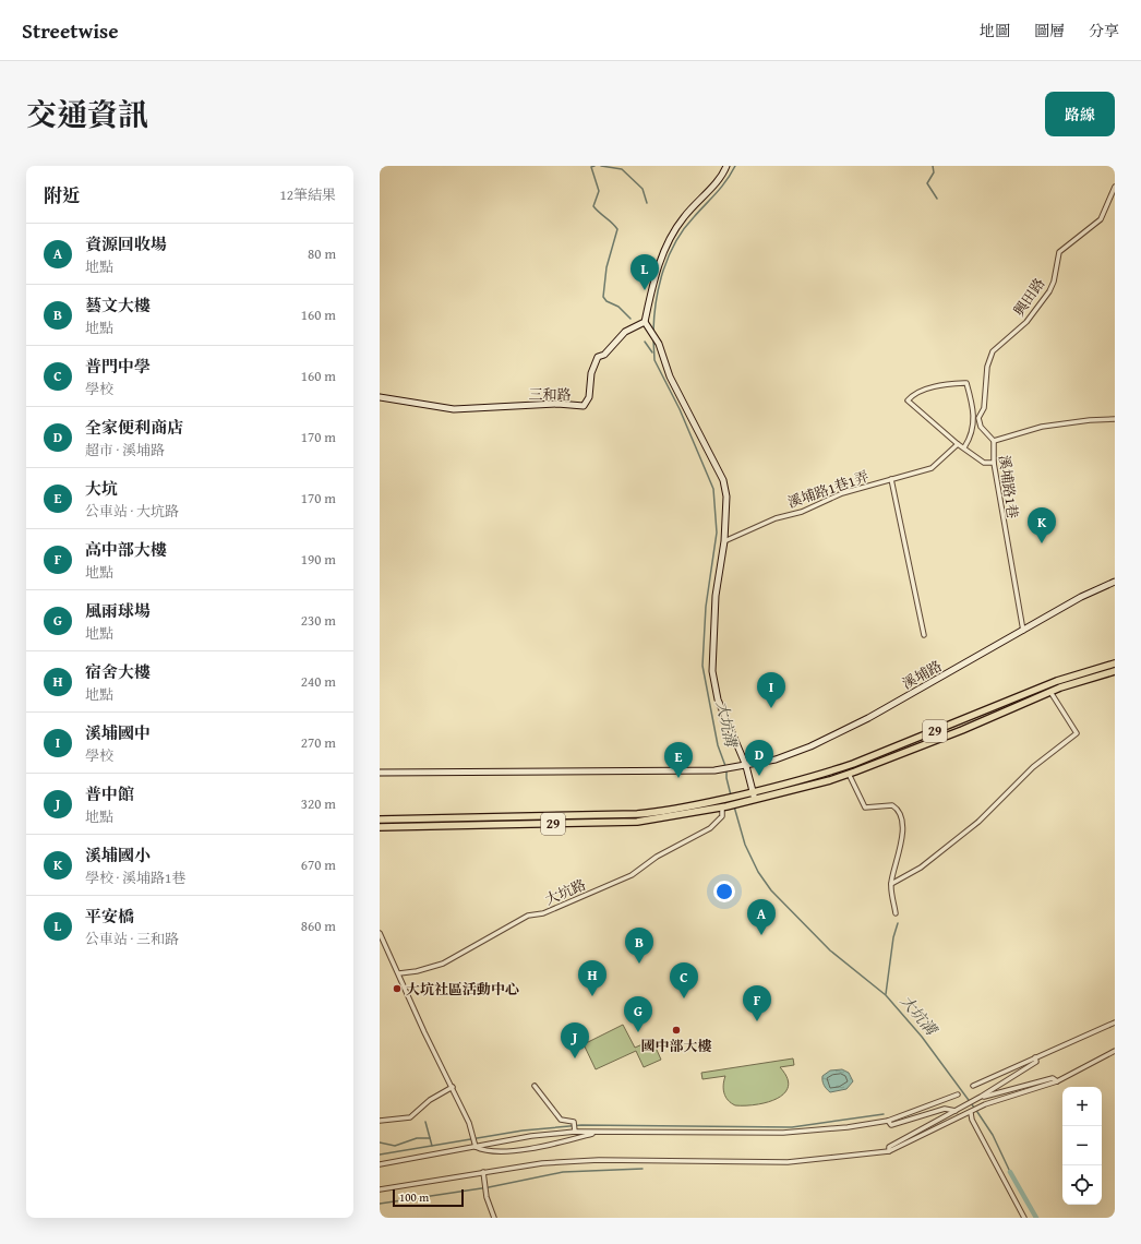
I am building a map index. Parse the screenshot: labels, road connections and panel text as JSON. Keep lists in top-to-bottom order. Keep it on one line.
{"streets":{"main road":["29"],"street":["興田路","三和路","溪埔路1巷","溪埔路1巷1弄","溪埔路","大坑路"]},"crossings":[["興田路","溪埔路1巷"],["溪埔路1巷","溪埔路"],["29","大坑路"]],"water":["大坑溝"],"places":["大坑社區活動中心","國中部大樓"],"scale_bar":"100 m","page":{"header":"Streetwise","nav":["地圖","圖層","分享"],"title":"交通資訊","buttons":"路線","heading":["附近","12筆結果"],"list":[{"mark":"A","name":"資源回收場","note":"地點","value":"80 m"},{"mark":"B","name":"藝文大樓","note":"地點","value":"160 m"},{"mark":"C","name":"普門中學","note":"學校","value":"160 m"},{"mark":"D","name":"全家便利商店","note":"超市 · 溪埔路","value":"170 m"},{"mark":"E","name":"大坑","note":"公車站 · 大坑路","value":"170 m"},{"mark":"F","name":"高中部大樓","note":"地點","value":"190 m"},{"mark":"G","name":"風雨球場","note":"地點","value":"230 m"},{"mark":"H","name":"宿舍大樓","note":"地點","value":"240 m"},{"mark":"I","name":"溪埔國中","note":"學校","value":"270 m"},{"mark":"J","name":"普中館","note":"地點","value":"320 m"},{"mark":"K","name":"溪埔國小","note":"學校 · 溪埔路1巷","value":"670 m"},{"mark":"L","name":"平安橋","note":"公車站 · 三和路","value":"860 m"}],"pins":["L","K","I","D","E","A","B","H","C","F","G","J"],"map_buttons":["+","−"],"scale":"100 m"}}
